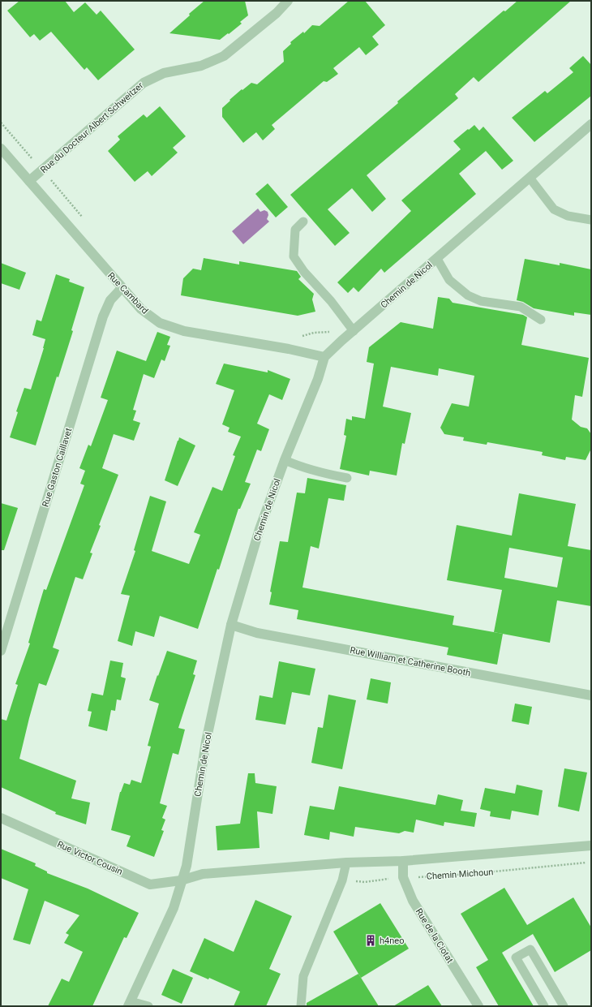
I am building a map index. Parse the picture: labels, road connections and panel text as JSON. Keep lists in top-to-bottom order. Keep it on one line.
{"streets":{"street":["Rue du Docteur Albert Schweitzer","Chemin de Nicol","Rue Cambard","Rue Gaston Caillavet","Rue William et Catherine Booth","Rue Victor Cousin","Chemin Michoun","Rue de la Ciotat"]},"crossings":[["Rue du Docteur Albert Schweitzer","Rue Cambard"],["Chemin de Nicol","Rue Cambard"],["Chemin de Nicol","Rue William et Catherine Booth"],["Chemin de Nicol","Rue Victor Cousin"],["Chemin de Nicol","Chemin Michoun"],["Rue Cambard","Rue Gaston Caillavet"],["Rue Victor Cousin","Chemin Michoun"],["Chemin Michoun","Rue de la Ciotat"]],"places":{"building":["h4neo"]}}
